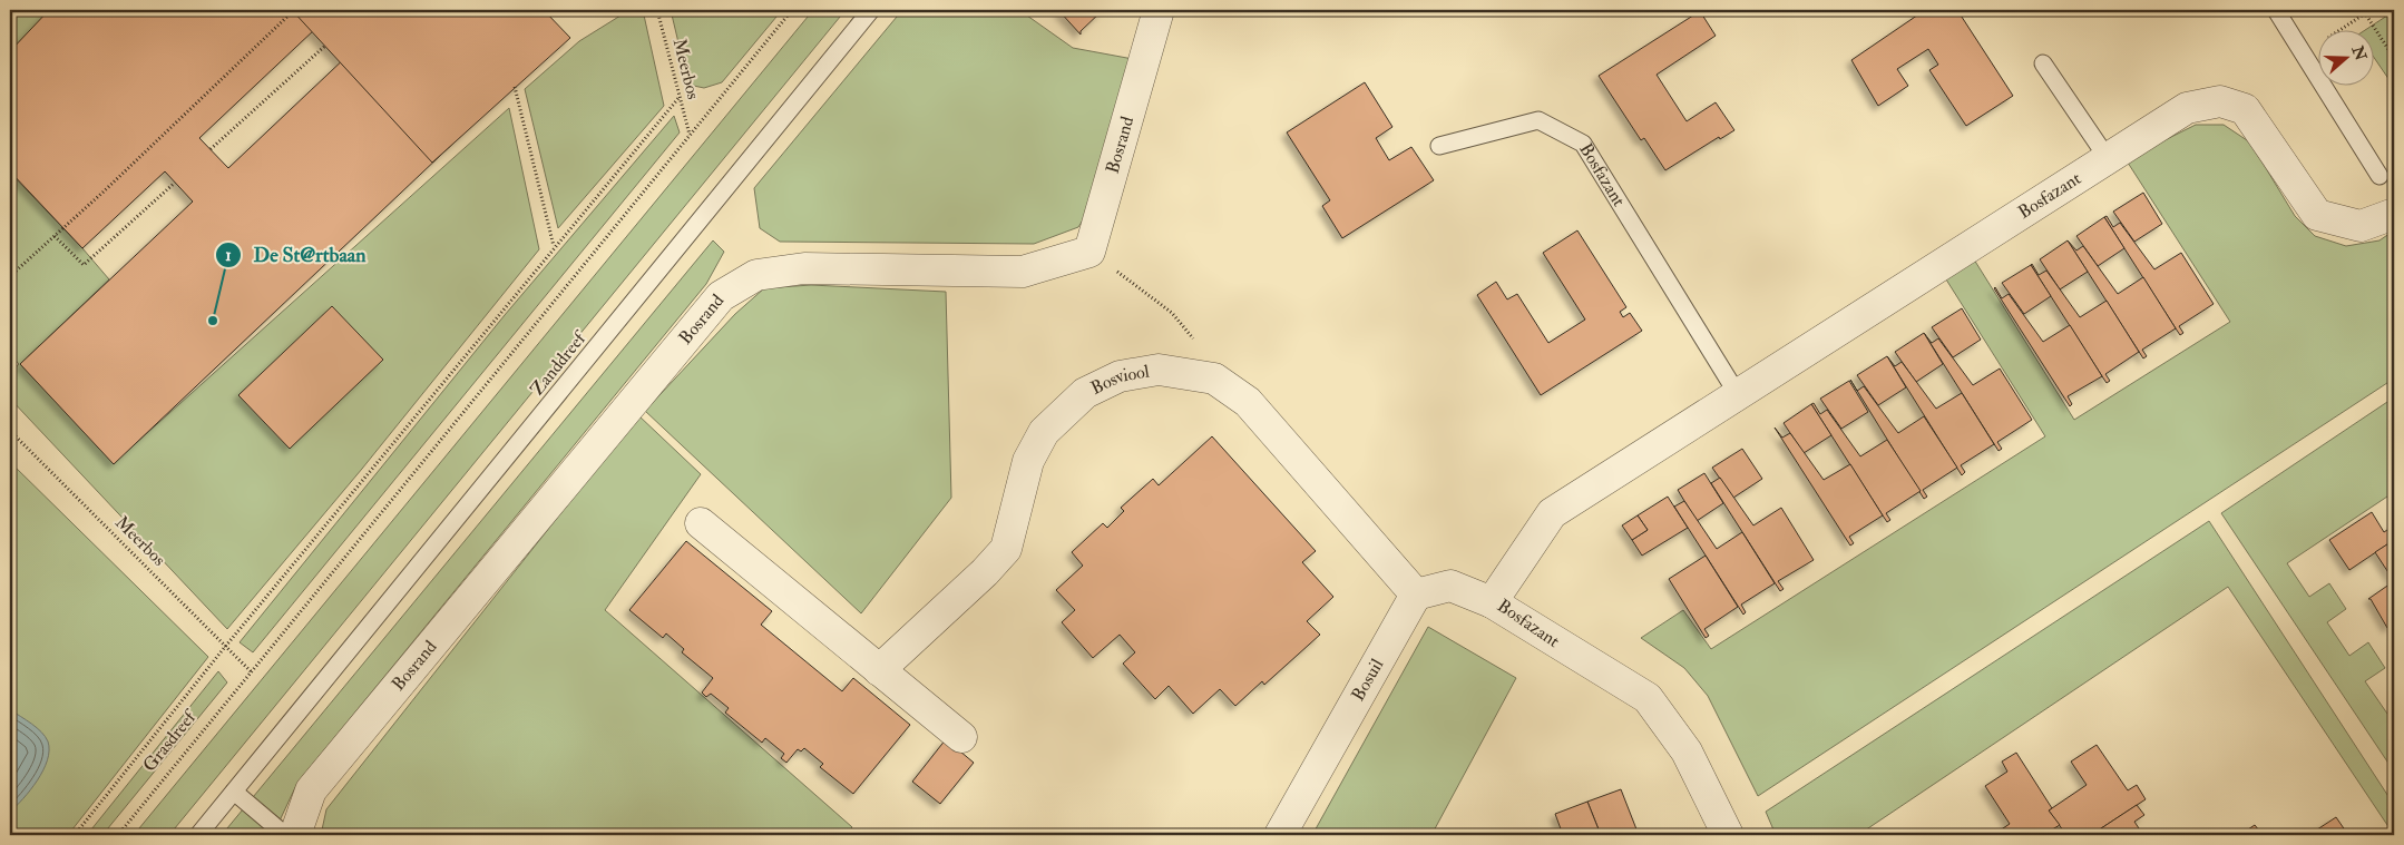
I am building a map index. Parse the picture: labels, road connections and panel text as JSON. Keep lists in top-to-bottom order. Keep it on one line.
{"streets":{"street":["Bosrand","Bosfazant","Bosviool","Bosuil"],"lane":["Zanddreef"],"path":["Meerbos","Grasdreef"]},"crossings":[["Meerbos","Grasdreef"],["Bosviool","Bosuil"]],"places":["De St@rtbaan"],"north":"right"}
